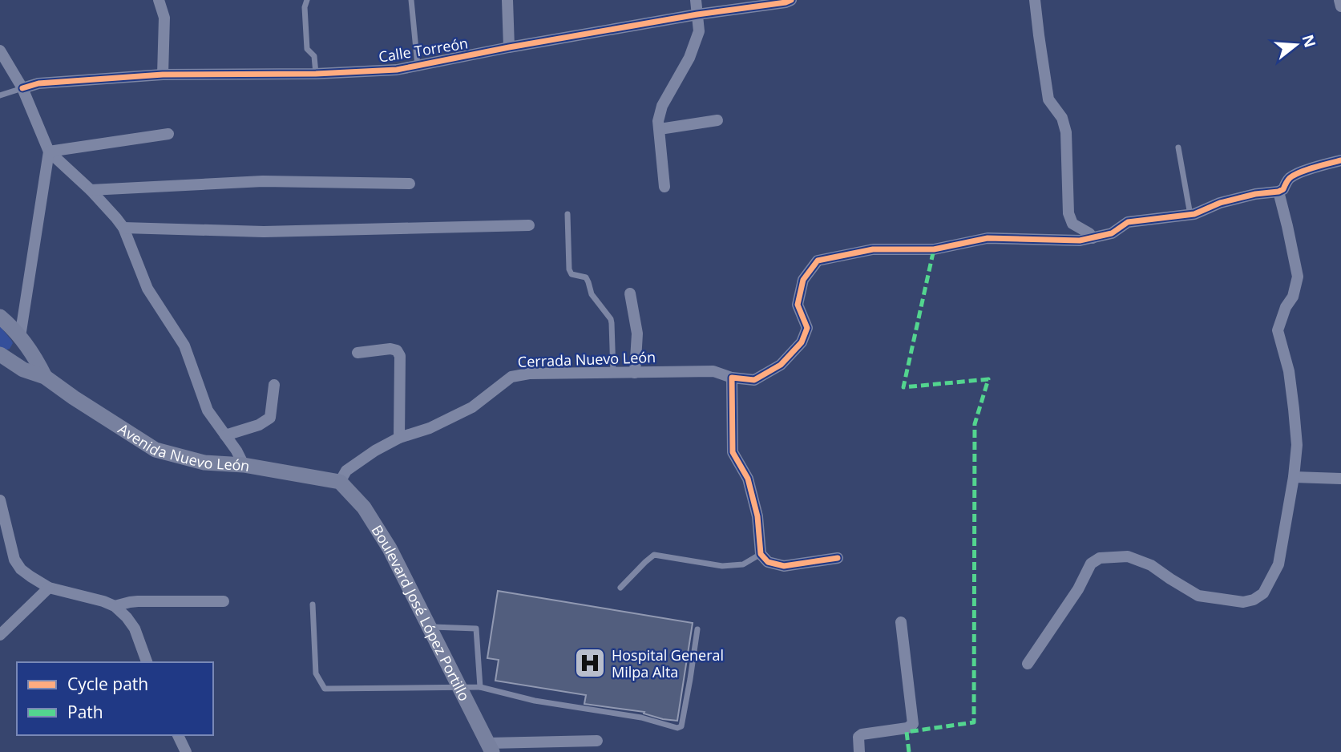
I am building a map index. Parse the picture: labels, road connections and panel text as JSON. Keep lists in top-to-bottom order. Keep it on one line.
{"streets":{"main road":["Avenida Nuevo León","Boulevard José López Portillo"],"street":["Calle Torreón","Cerrada Nuevo León"]},"crossings":[["Cerrada Nuevo León","Avenida Nuevo León"],["Cerrada Nuevo León","Boulevard José López Portillo"],["Avenida Nuevo León","Boulevard José López Portillo"]],"places":{"hospital":["Hospital General Milpa Alta"]},"legend":["Cycle path","Path"],"north":"right"}
